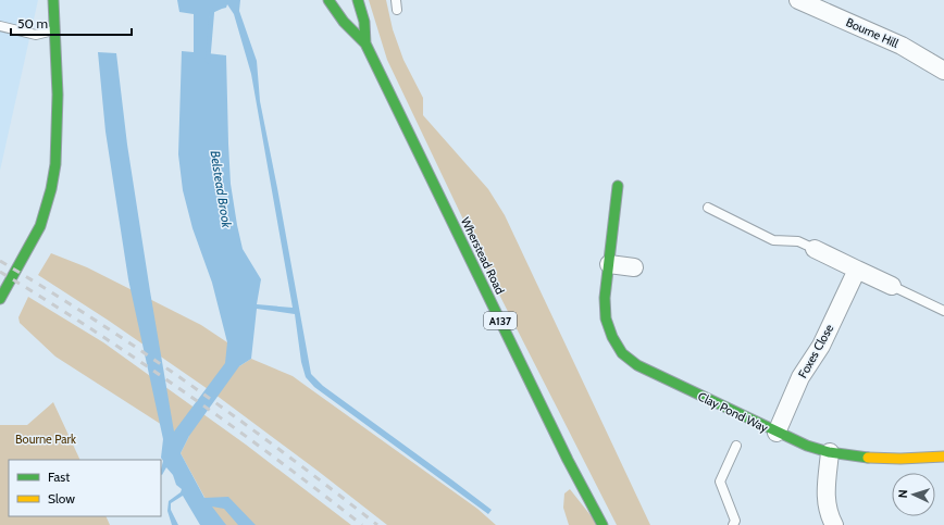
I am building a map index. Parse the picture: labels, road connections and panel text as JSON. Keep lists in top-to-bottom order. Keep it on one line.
{"streets":{"street":["Bourne Hill","Wherstead Road","A137","Foxes Close","Clay Pond Way"]},"crossings":[["Wherstead Road","A137"],["Foxes Close","Clay Pond Way"]],"water":["Belstead Brook"],"parks":["Bourne Park"],"legend":["Fast","Slow"],"scale_bar":"50 m","north":"left"}
